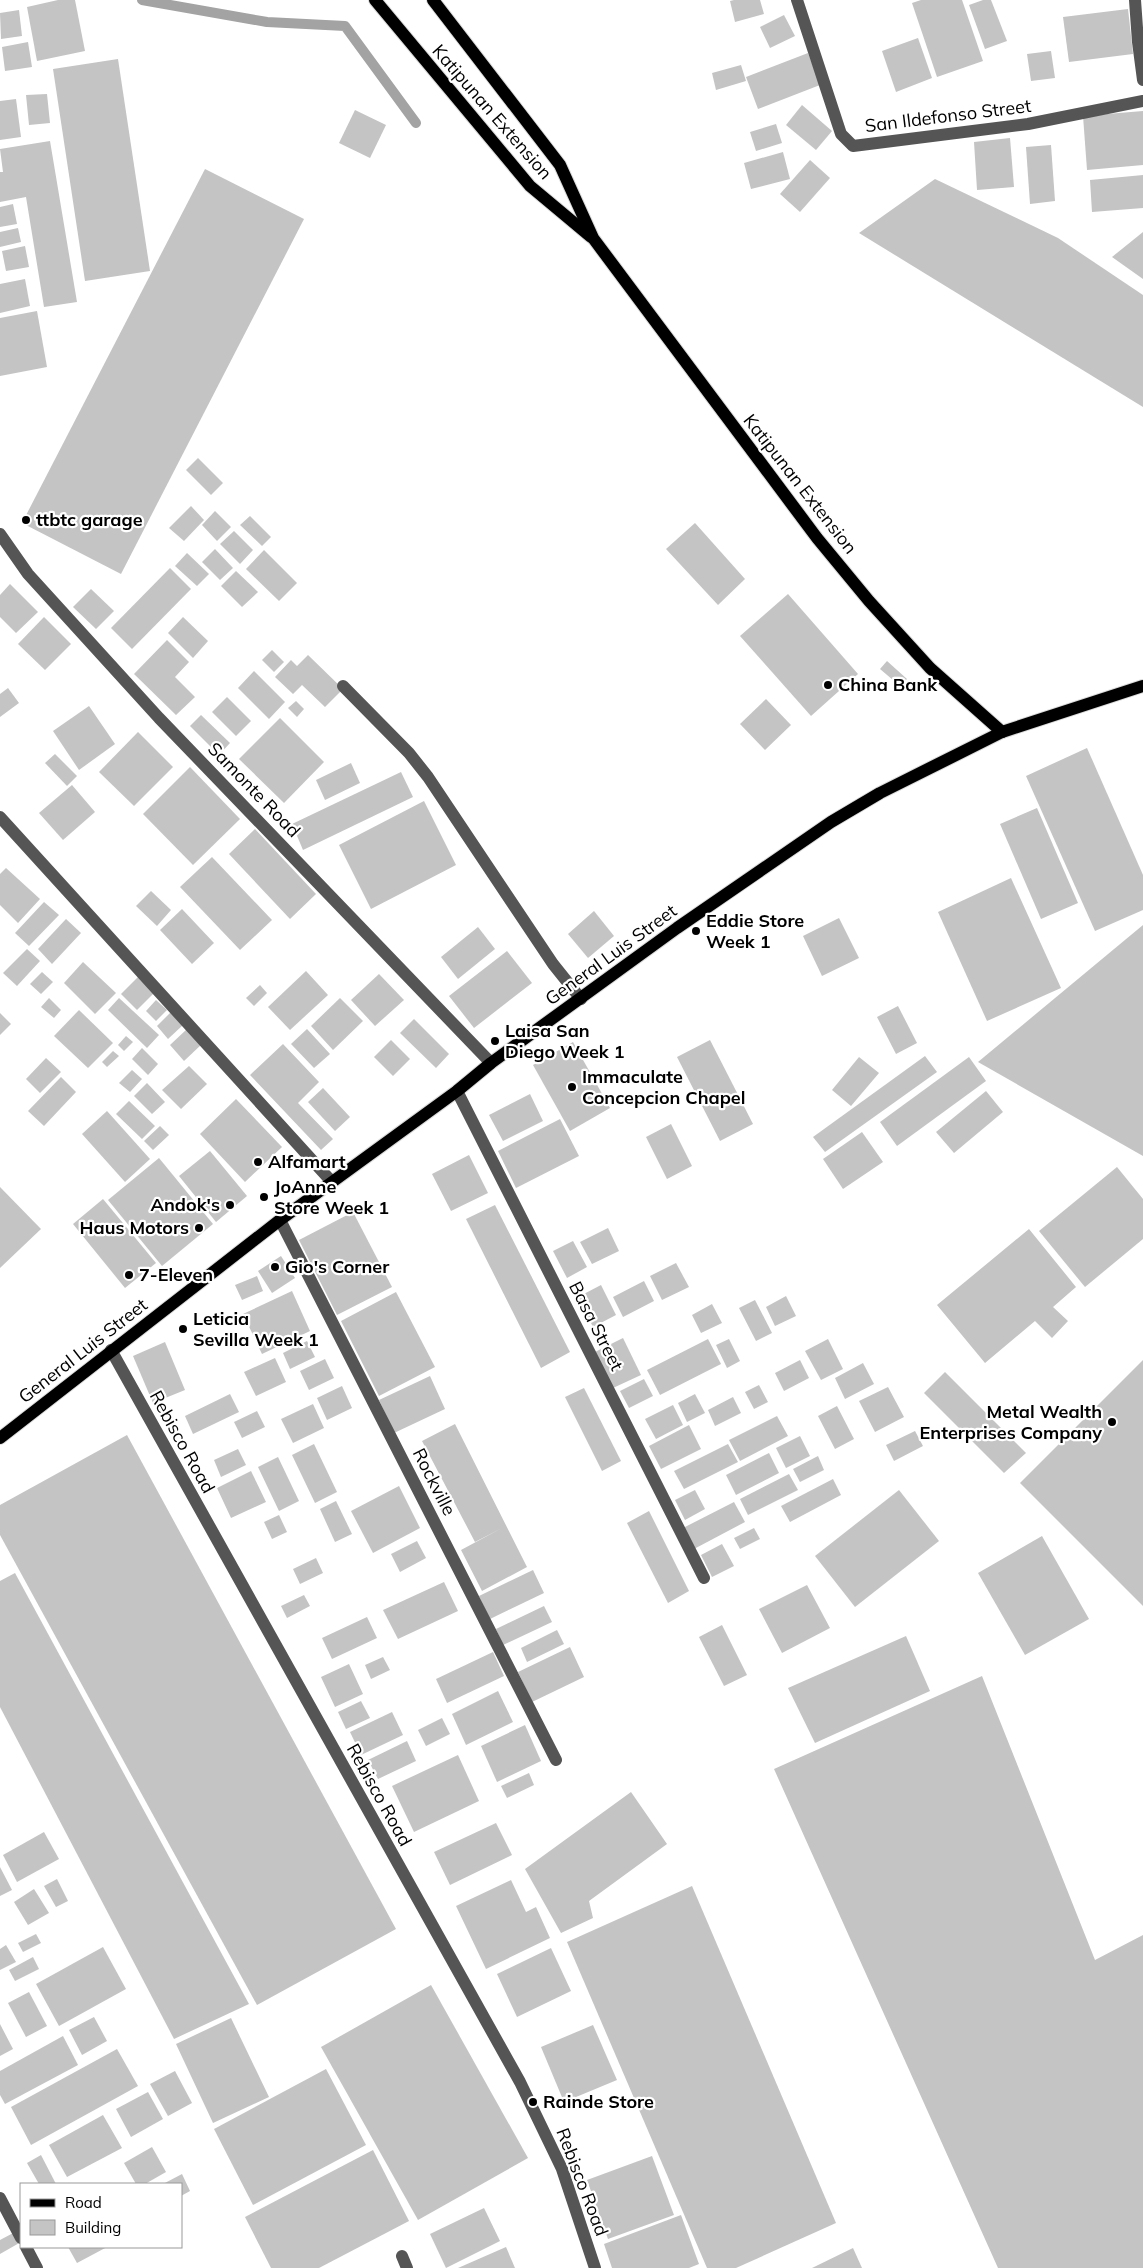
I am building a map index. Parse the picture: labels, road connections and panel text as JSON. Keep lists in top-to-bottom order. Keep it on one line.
{"streets":{"main road":["Katipunan Extension","General Luis Street"],"street":["San Ildefonso Street","Samonte Road","Basa Street","Rebisco Road","Rockville"]},"crossings":[["Katipunan Extension","General Luis Street"],["Samonte Road","General Luis Street"],["General Luis Street","Basa Street"],["General Luis Street","Rebisco Road"],["General Luis Street","Rockville"]],"places":["ttbtc garage","China Bank","Eddie Store Week 1","Laisa San Diego Week 1","Immaculate Concepcion Chapel","Alfamart","JoAnne Store Week 1","Andok's","Haus Motors","Gio's Corner","7-Eleven","Leticia Sevilla Week 1","Metal Wealth Enterprises Company","Rainde Store"],"legend":["Road","Building"]}
